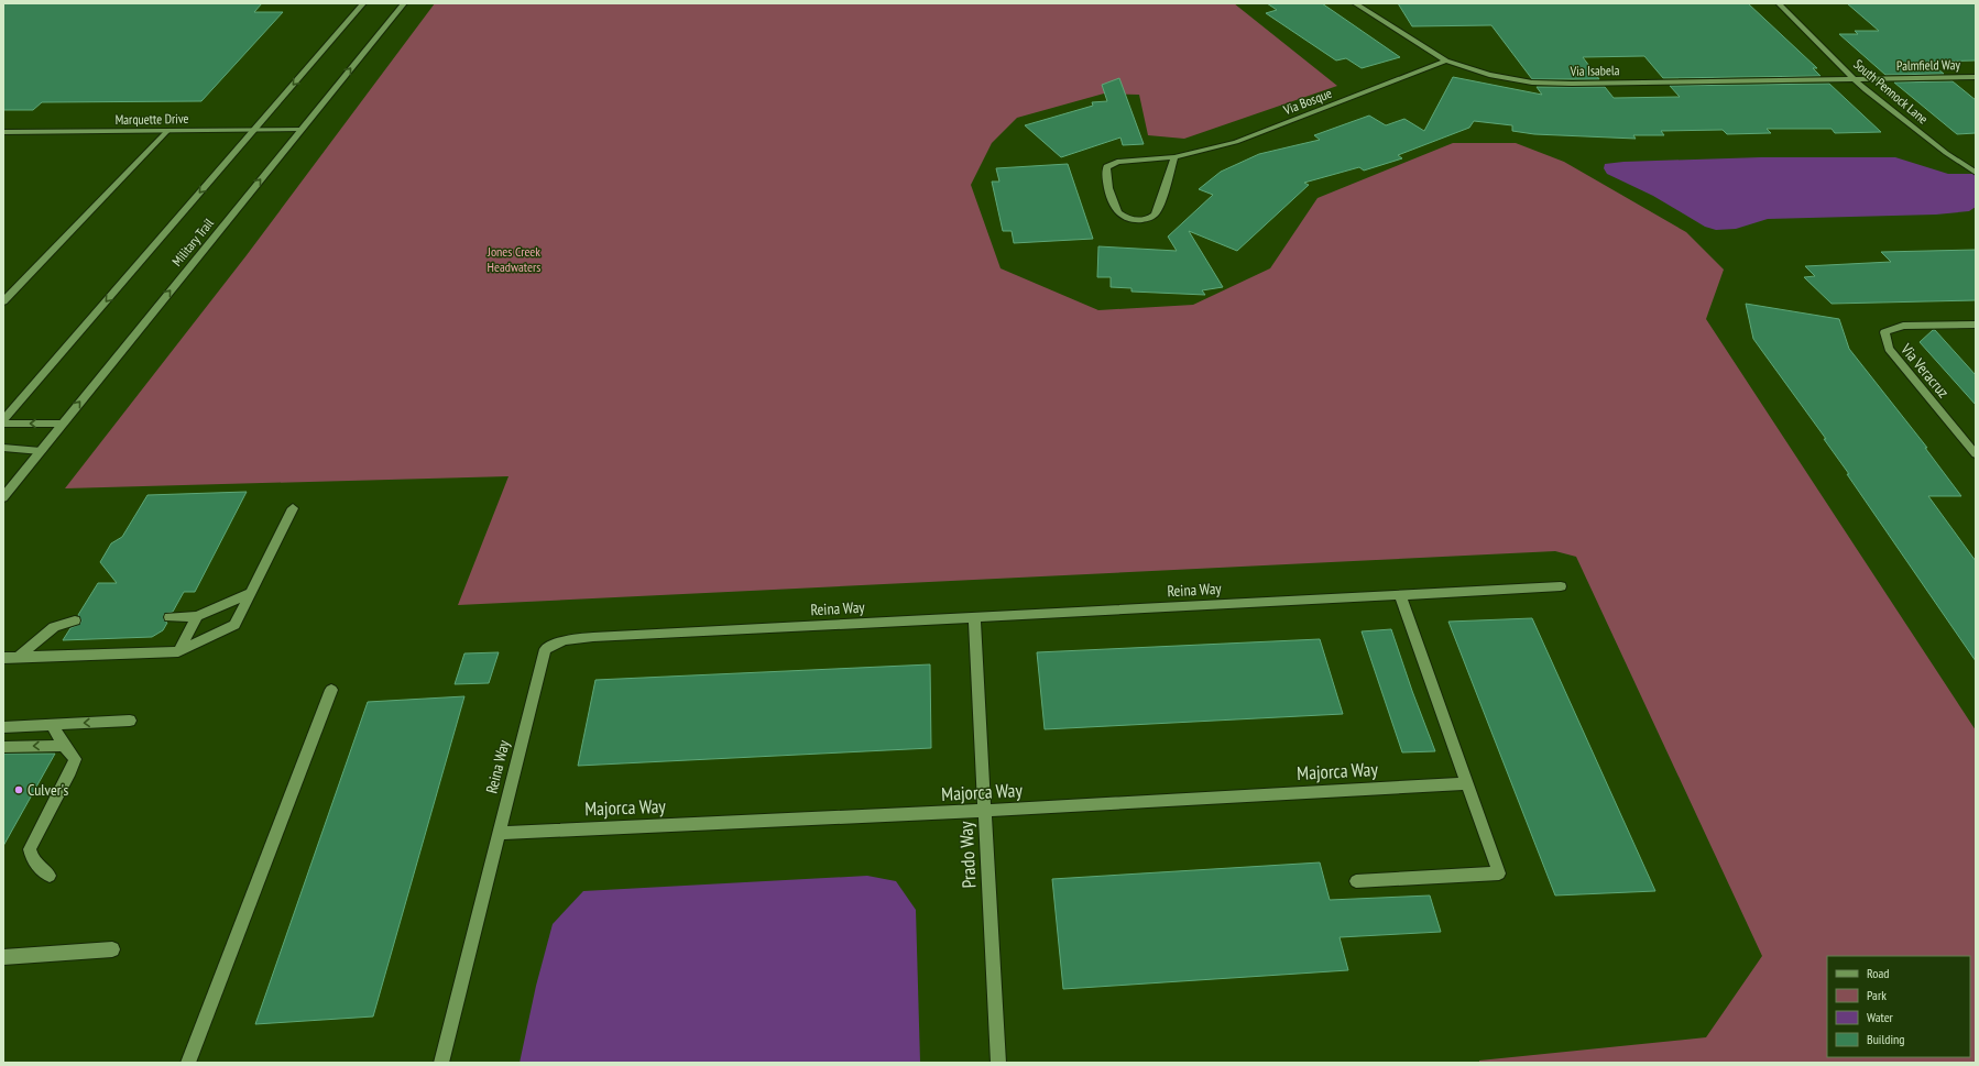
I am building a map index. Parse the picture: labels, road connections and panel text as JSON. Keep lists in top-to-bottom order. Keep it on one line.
{"streets":{"street":["Palmfield Way","Via Isabela","South Pennock Lane","Via Bosque","Marquette Drive","Military Trail","Via Veracruz","Reina Way","Majorca Way","Prado Way"]},"crossings":[["Palmfield Way","Via Isabela"],["Palmfield Way","South Pennock Lane"],["Via Isabela","South Pennock Lane"],["Via Isabela","Via Bosque"],["Marquette Drive","Military Trail"],["Reina Way","Majorca Way"],["Reina Way","Prado Way"],["Majorca Way","Prado Way"]],"parks":["Jones Creek Headwaters"],"places":["Culver's"],"legend":["Road","Park","Water","Building"]}
